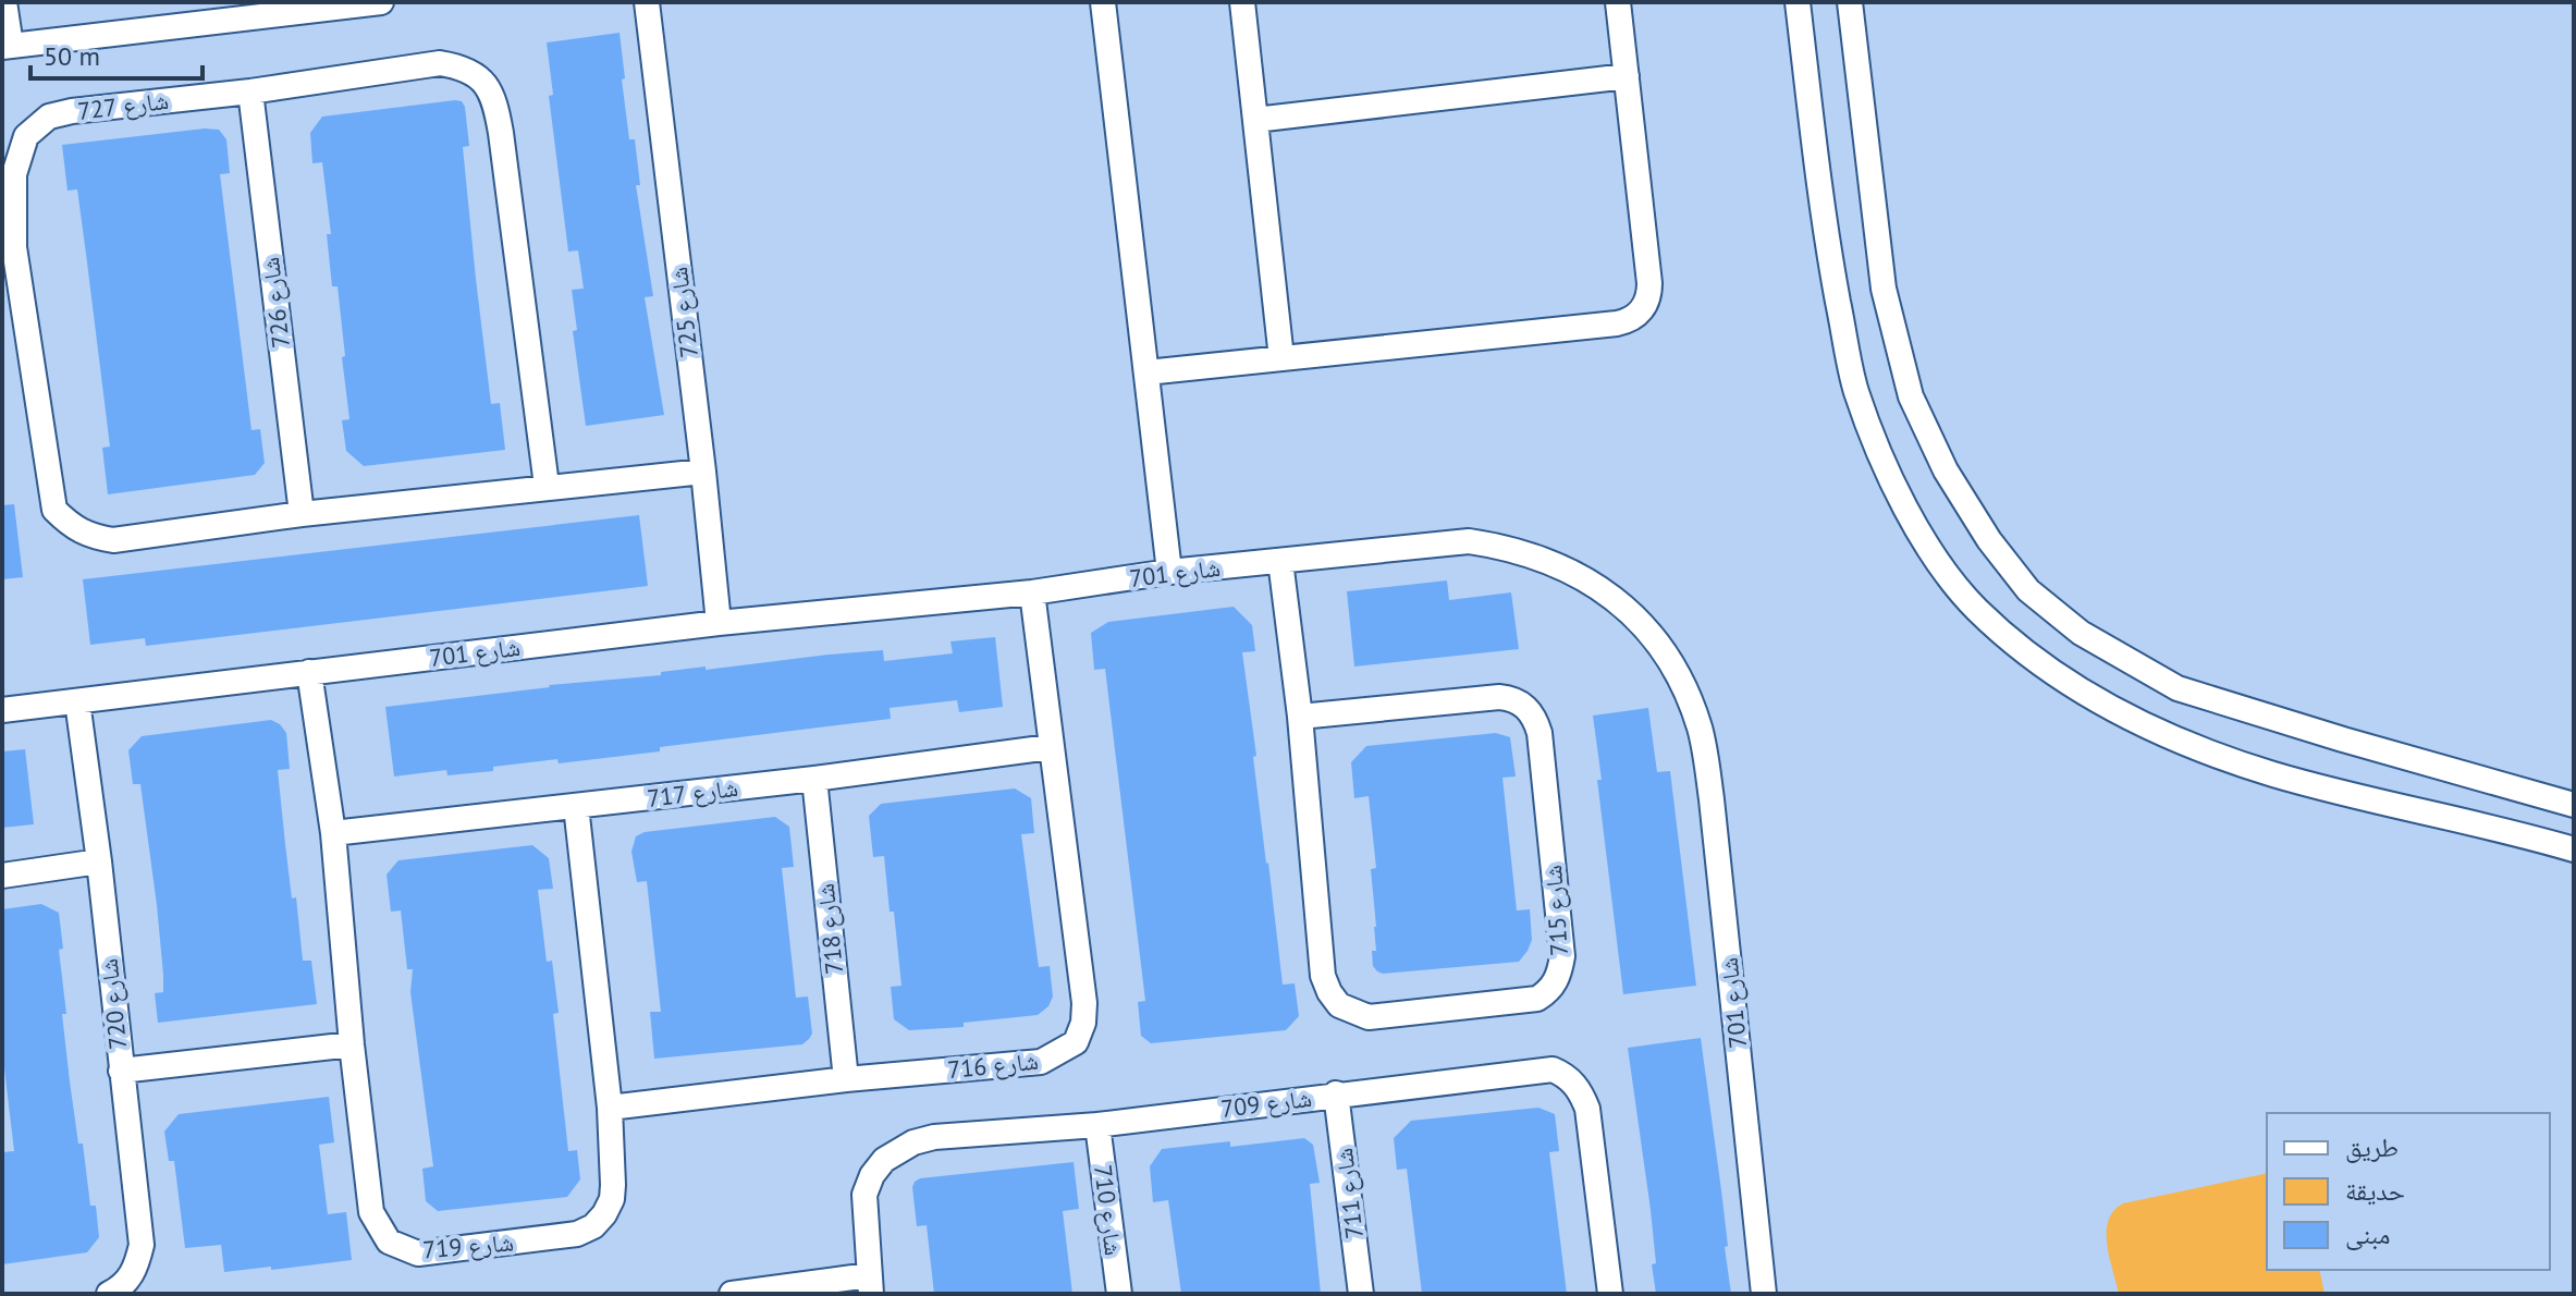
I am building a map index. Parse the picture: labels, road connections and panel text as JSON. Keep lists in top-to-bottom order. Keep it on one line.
{"streets":{"street":["شارع 727","شارع 726","شارع 725","شارع 701","شارع 717","شارع 715","شارع 718","شارع 720","شارع 716","شارع 709","شارع 711","شارع 710","شارع 719"]},"crossings":[["شارع 727","شارع 726"],["شارع 727","شارع 725"],["شارع 725","شارع 701"],["شارع 701","شارع 715"],["شارع 701","شارع 720"],["شارع 701","شارع 716"],["شارع 701","شارع 719"],["شارع 717","شارع 718"],["شارع 717","شارع 716"],["شارع 717","شارع 719"],["شارع 718","شارع 716"],["شارع 716","شارع 719"],["شارع 709","شارع 711"],["شارع 709","شارع 710"]],"legend":["طريق","حديقة","مبنى"],"scale_bar":"50 m"}
